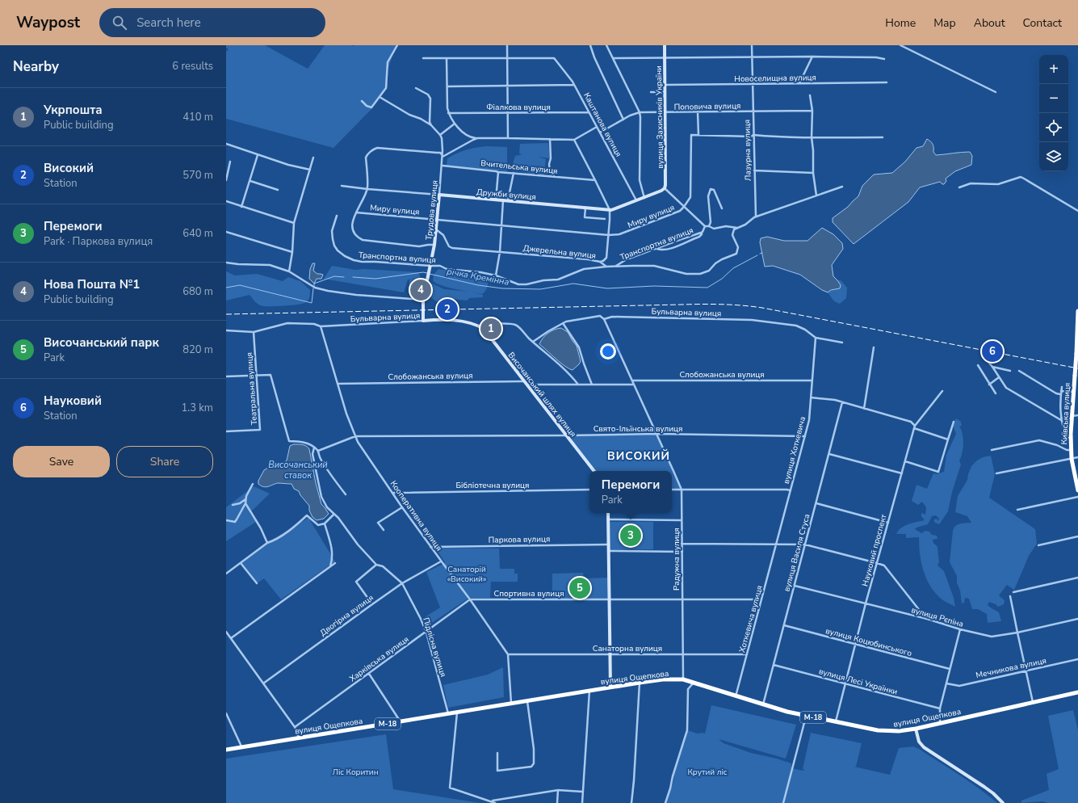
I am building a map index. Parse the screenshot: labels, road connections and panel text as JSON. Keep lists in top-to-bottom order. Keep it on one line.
{"streets":{"highway":["Київська вулиця","вулиця Ощепкова","М-18"],"street":["Новоселищна вулиця","Поповича вулиця","Фіалкова вулиця","вулиця Захисників України","Каштанова вулиця","Лазурна вулиця","Вчительська вулиця","Дружби вулиця","Миру вулиця","Трудова вулиця","Транспортна вулиця","Джерельна вулиця","Бульварна вулиця","Слобожанська вулиця","Театральна вулиця","Височанський шлях вулиця","Свято-Ільїнська вулиця","вулиця Хоткевича","Бібліотечна вулиця","Кооперативна вулиця","Паркова вулиця","Науковий проспект","вулиця Василя Стуса","Радужна вулиця","Спортивна вулиця","Двогірна вулиця","вулиця Рєпіна","Хоткевича вулиця","вулиця Коцюбинського","Підлісна вулиця","Санаторна вулиця","Харківська вулиця","Мечникова вулиця","вулиця Лесі Українки"]},"crossings":[["Новоселищна вулиця","вулиця Захисників України"],["Новоселищна вулиця","Лазурна вулиця"],["Поповича вулиця","вулиця Захисників України"],["Поповича вулиця","Лазурна вулиця"],["Фіалкова вулиця","Каштанова вулиця"],["вулиця Захисників України","Дружби вулиця"],["Каштанова вулиця","Дружби вулиця"],["Вчительська вулиця","Трудова вулиця"],["Дружби вулиця","Трудова вулиця"],["Миру вулиця","Трудова вулиця"],["Трудова вулиця","Транспортна вулиця"],["Трудова вулиця","Джерельна вулиця"],["Трудова вулиця","Бульварна вулиця"],["Транспортна вулиця","Джерельна вулиця"],["Бульварна вулиця","Театральна вулиця"],["Бульварна вулиця","Височанський шлях вулиця"],["Бульварна вулиця","вулиця Хоткевича"],["Бульварна вулиця","Кооперативна вулиця"],["Бульварна вулиця","Радужна вулиця"],["Слобожанська вулиця","Височанський шлях вулиця"],["Слобожанська вулиця","вулиця Хоткевича"],["Слобожанська вулиця","Кооперативна вулиця"],["Слобожанська вулиця","Радужна вулиця"],["Височанський шлях вулиця","Свято-Ільїнська вулиця"],["Свято-Ільїнська вулиця","вулиця Хоткевича"],["Свято-Ільїнська вулиця","Кооперативна вулиця"],["Свято-Ільїнська вулиця","Радужна вулиця"],["вулиця Хоткевича","Хоткевича вулиця"],["Бібліотечна вулиця","Кооперативна вулиця"],["Кооперативна вулиця","Паркова вулиця"],["Кооперативна вулиця","Спортивна вулиця"],["Кооперативна вулиця","Двогірна вулиця"],["Кооперативна вулиця","Санаторна вулиця"],["Кооперативна вулиця","Харківська вулиця"],["Науковий проспект","вулиця Рєпіна"],["Науковий проспект","вулиця Коцюбинського"],["Науковий проспект","вулиця Ощепкова"],["Науковий проспект","вулиця Лесі Українки"],["вулиця Василя Стуса","вулиця Рєпіна"],["вулиця Василя Стуса","вулиця Коцюбинського"],["вулиця Василя Стуса","вулиця Ощепкова"],["вулиця Василя Стуса","вулиця Лесі Українки"],["Радужна вулиця","Спортивна вулиця"],["Радужна вулиця","Санаторна вулиця"],["Радужна вулиця","вулиця Ощепкова"],["Спортивна вулиця","Хоткевича вулиця"],["Спортивна вулиця","Харківська вулиця"],["Двогірна вулиця","Підлісна вулиця"],["Хоткевича вулиця","Санаторна вулиця"],["Хоткевича вулиця","вулиця Ощепкова"],["Підлісна вулиця","Харківська вулиця"],["Підлісна вулиця","вулиця Ощепкова"]],"districts":["ВИСОКИЙ"],"water":["річка Кремінна","Височанський ставок"],"parks":["Санаторій «Високий»","Ліс Коритин","Крутий ліс"],"page":{"header":"Waypost","search":"Search here","nav":["Home","Map","About","Contact"],"heading":["Nearby","6 results"],"map_buttons":["+","−"],"list":[{"mark":"1","name":"Укрпошта","note":"Public building","value":"410 m"},{"mark":"2","name":"Високий","note":"Station","value":"570 m"},{"mark":"3","name":"Перемоги","note":"Park · Паркова вулиця","value":"640 m"},{"mark":"4","name":"Нова Пошта №1","note":"Public building","value":"680 m"},{"mark":"5","name":"Височанський парк","note":"Park","value":"820 m"},{"mark":"6","name":"Науковий","note":"Station","value":"1.3 km"}],"pins":["4","2","1","6","3","5"],"buttons":["Save","Share"],"popup":["Перемоги","Park"]}}
